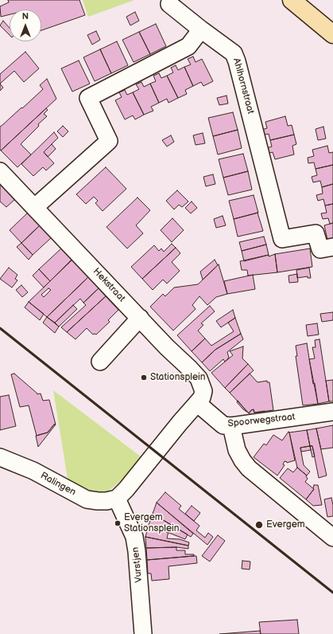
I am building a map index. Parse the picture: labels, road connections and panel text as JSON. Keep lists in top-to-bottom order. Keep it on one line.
{"streets":{"street":["Ahlhornstraat","Hekstraat","Spoorwegstraat","Ralingen","Vurstjen"]},"crossings":[["Hekstraat","Spoorwegstraat"],["Ralingen","Vurstjen"]],"places":["Stationsplein","Evergem Stationsplein","Evergem"],"north":"top"}
